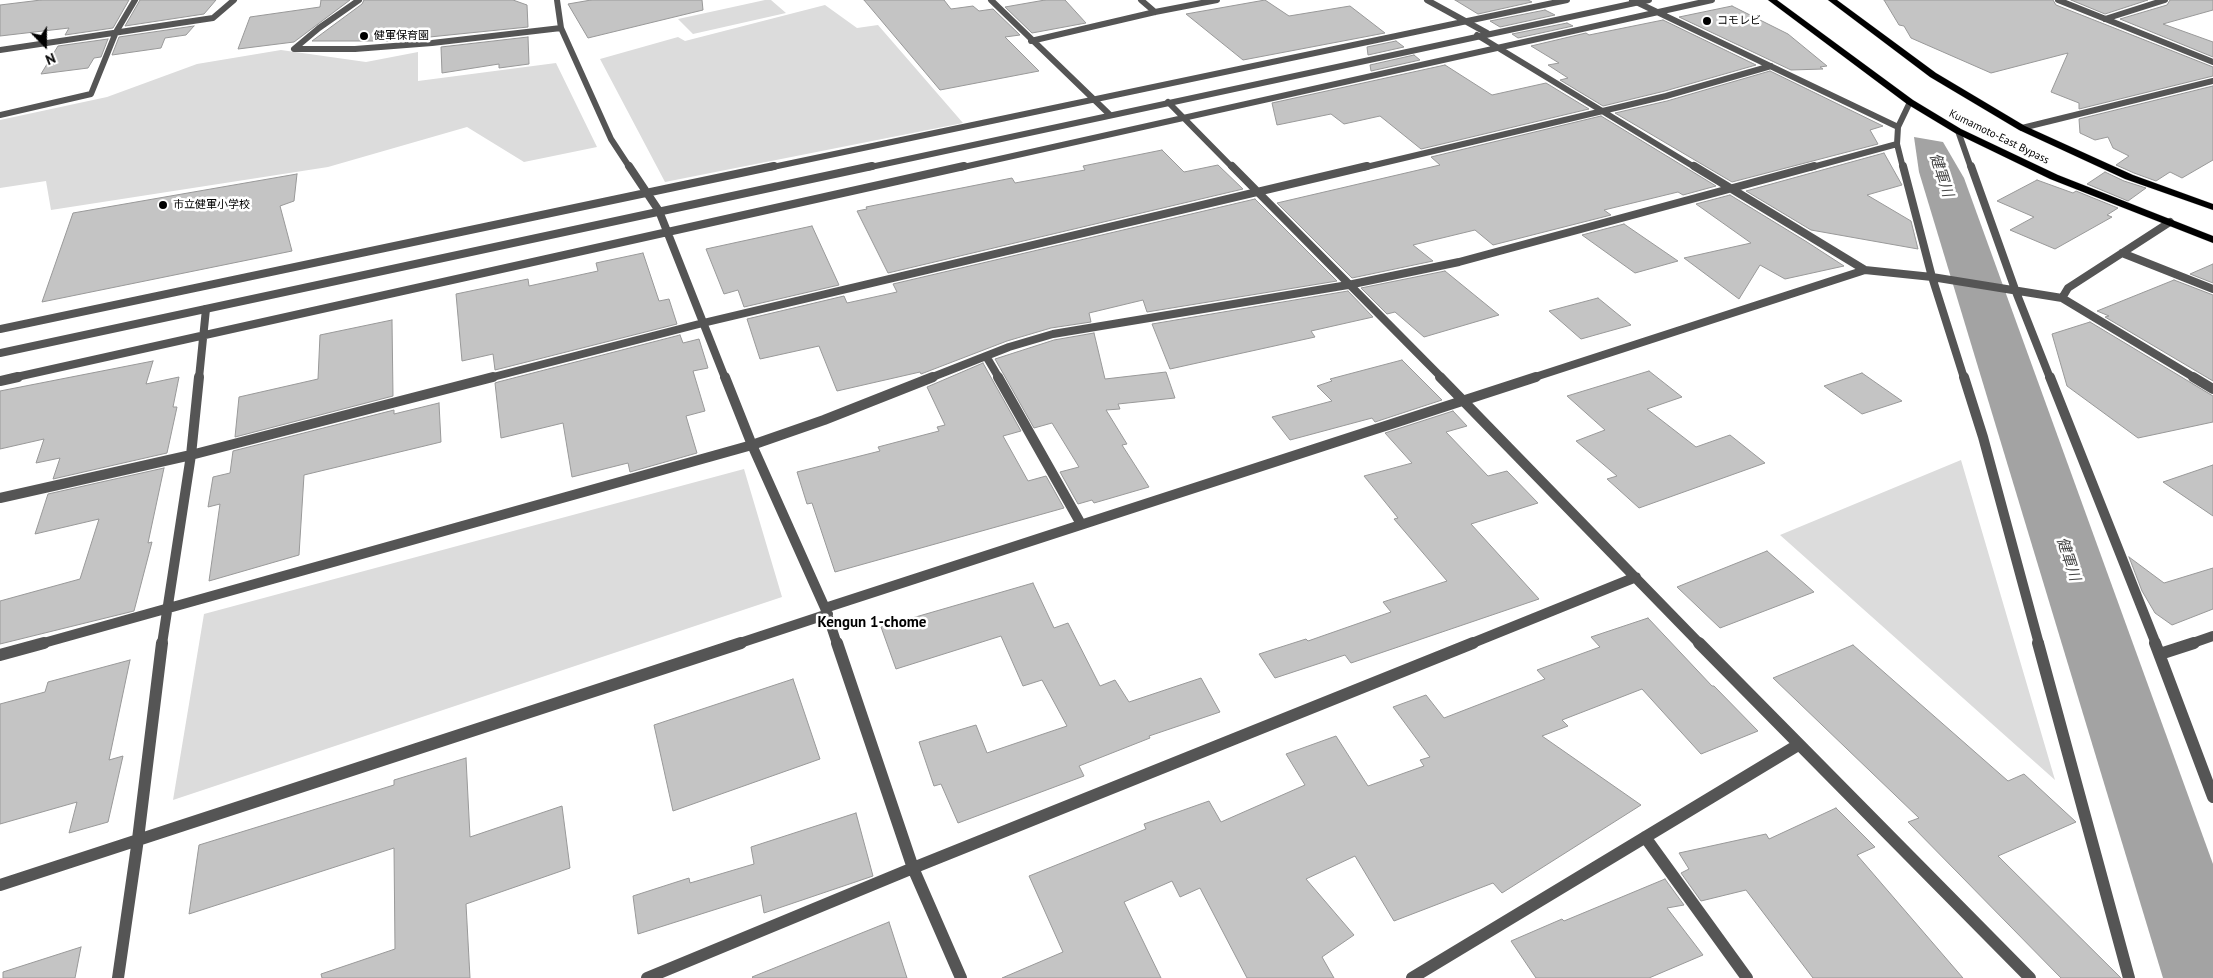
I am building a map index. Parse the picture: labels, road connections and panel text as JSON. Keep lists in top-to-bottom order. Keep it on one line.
{"streets":{"highway":["Kumamoto-East Bypass"]},"districts":["Kengun 1-chome"],"water":["健軍川"],"places":["コモレビ","健軍保育園","市立健軍小学校"],"north":"bottom"}
